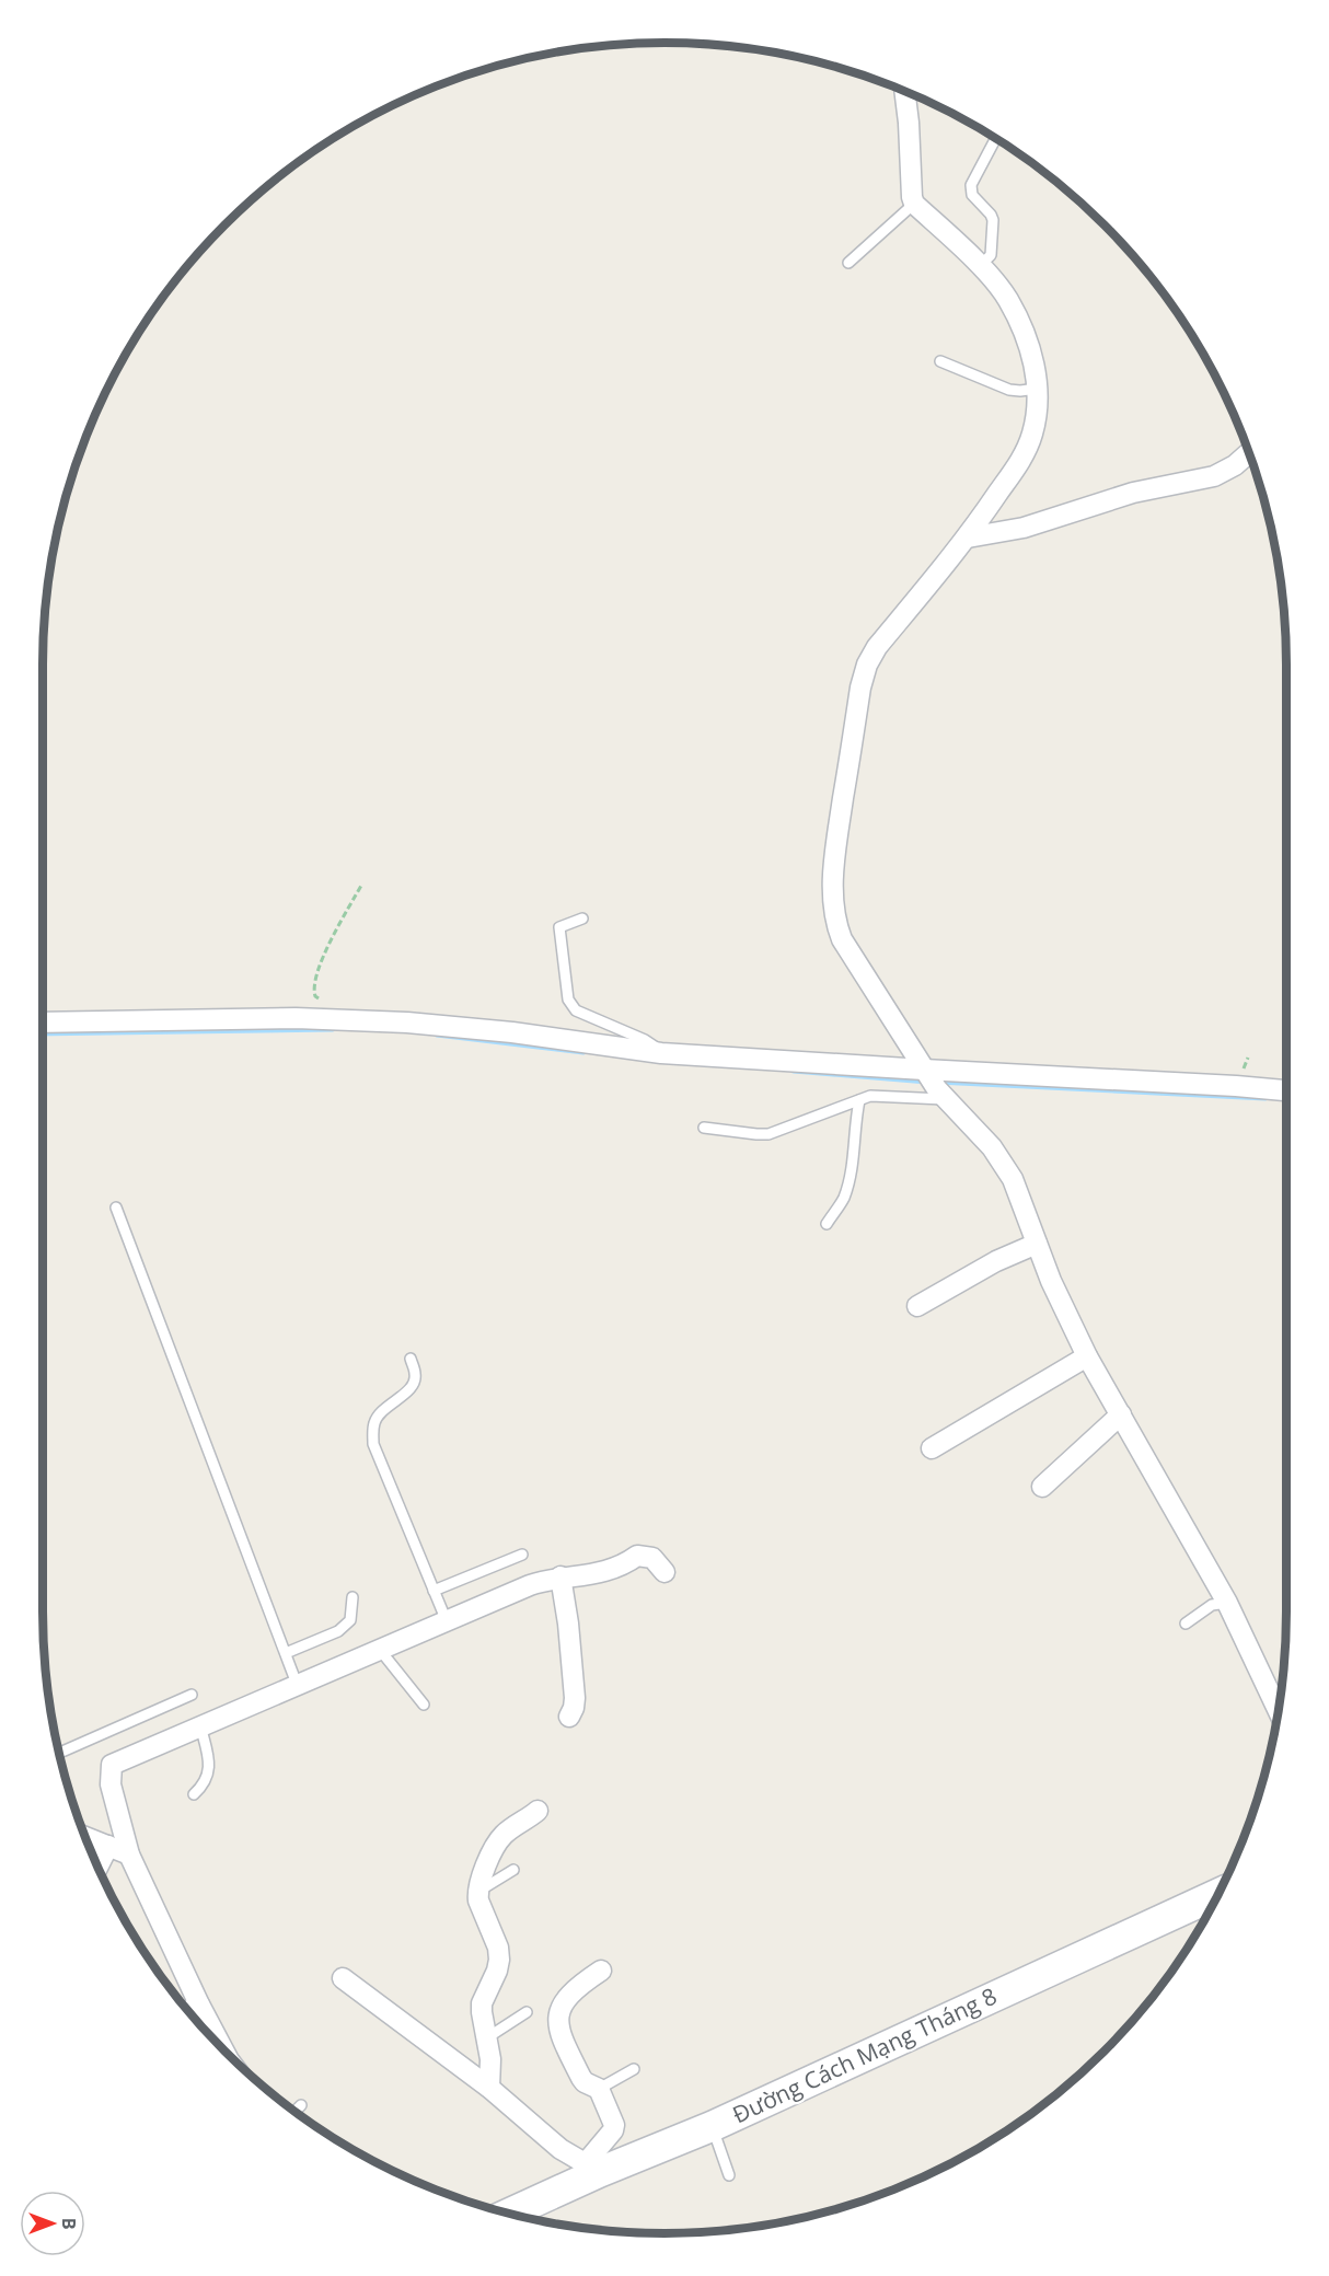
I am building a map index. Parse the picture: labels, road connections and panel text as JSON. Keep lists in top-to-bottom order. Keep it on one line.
{"streets":{"street":["Đường Cách Mạng Tháng 8"]},"north":"right"}
